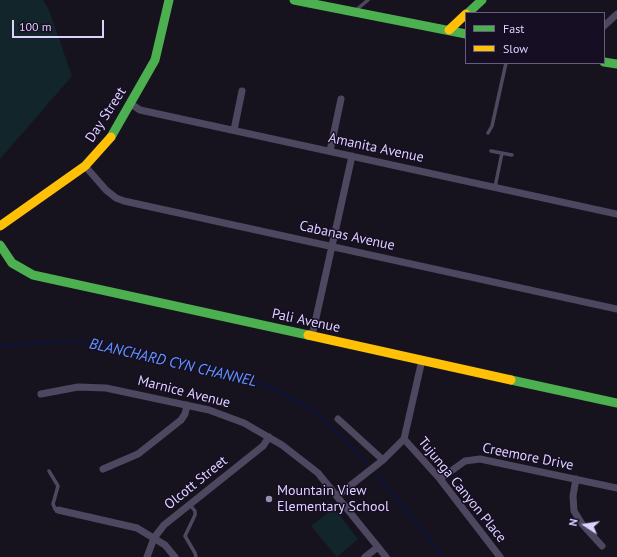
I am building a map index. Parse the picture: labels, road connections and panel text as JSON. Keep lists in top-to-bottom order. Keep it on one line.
{"streets":{"street":["Day Street","Amanita Avenue","Cabanas Avenue","Pali Avenue","Marnice Avenue","Creemore Drive","Olcott Street","Tujunga Canyon Place"]},"crossings":[["Day Street","Amanita Avenue"],["Day Street","Cabanas Avenue"],["Marnice Avenue","Olcott Street"],["Creemore Drive","Tujunga Canyon Place"]],"water":["BLANCHARD CYN CHANNEL"],"places":["Mountain View Elementary School"],"legend":["Fast","Slow"],"scale_bar":"100 m","north":"left"}
